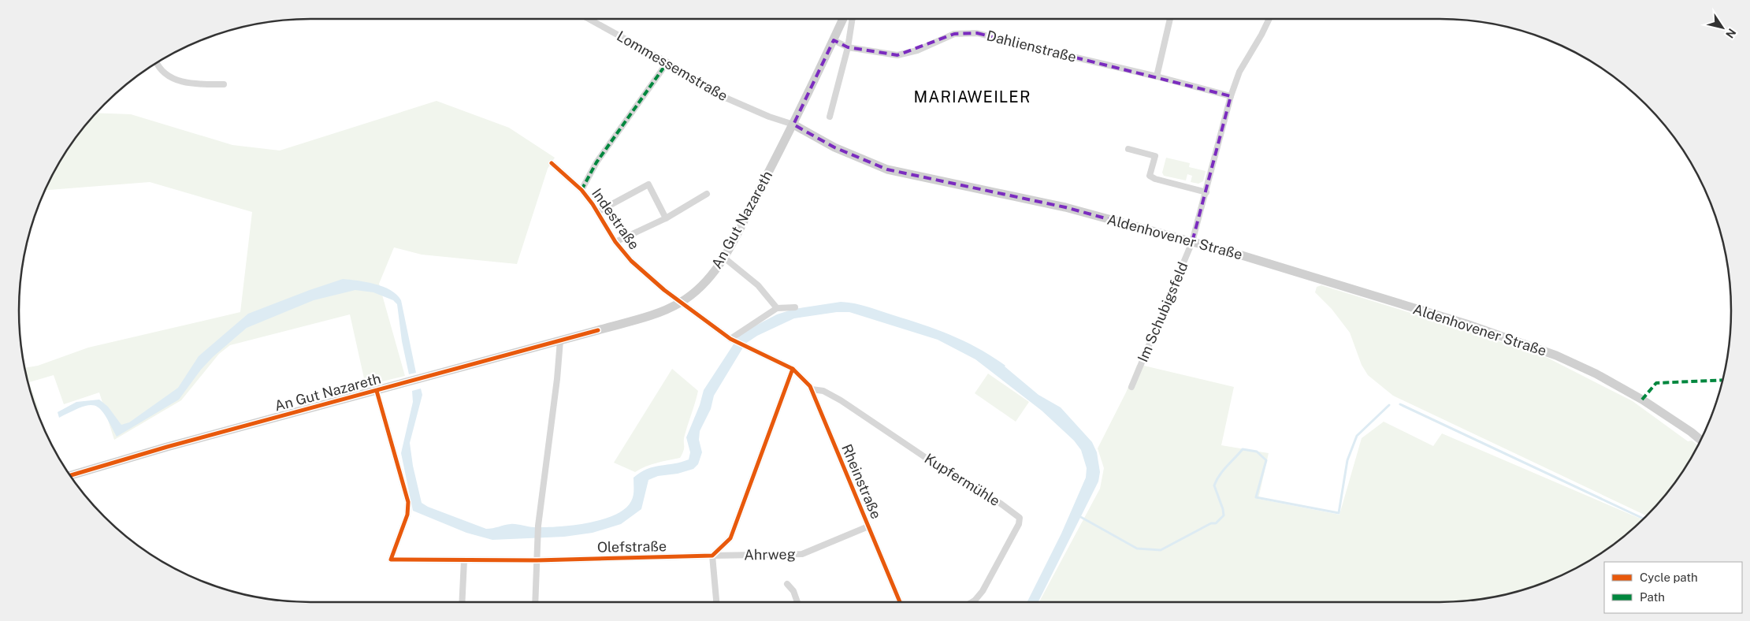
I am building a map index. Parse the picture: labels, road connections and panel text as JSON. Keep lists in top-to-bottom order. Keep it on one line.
{"streets":{"main road":["An Gut Nazareth","Aldenhovener Straße"],"street":["Dahlienstraße","Lommessemstraße","Indestraße","Im Schubigsfeld","Kupfermühle","Rheinstraße","Olefstraße","Ahrweg"]},"crossings":[["Dahlienstraße","An Gut Nazareth"],["Dahlienstraße","Im Schubigsfeld"],["Lommessemstraße","Indestraße"],["Lommessemstraße","An Gut Nazareth"],["Lommessemstraße","Aldenhovener Straße"],["Indestraße","An Gut Nazareth"],["An Gut Nazareth","Aldenhovener Straße"],["An Gut Nazareth","Olefstraße"],["Aldenhovener Straße","Im Schubigsfeld"],["Kupfermühle","Rheinstraße"],["Rheinstraße","Ahrweg"],["Olefstraße","Ahrweg"]],"districts":["MARIAWEILER"],"legend":["Cycle path","Path"],"north":"bottom right"}
